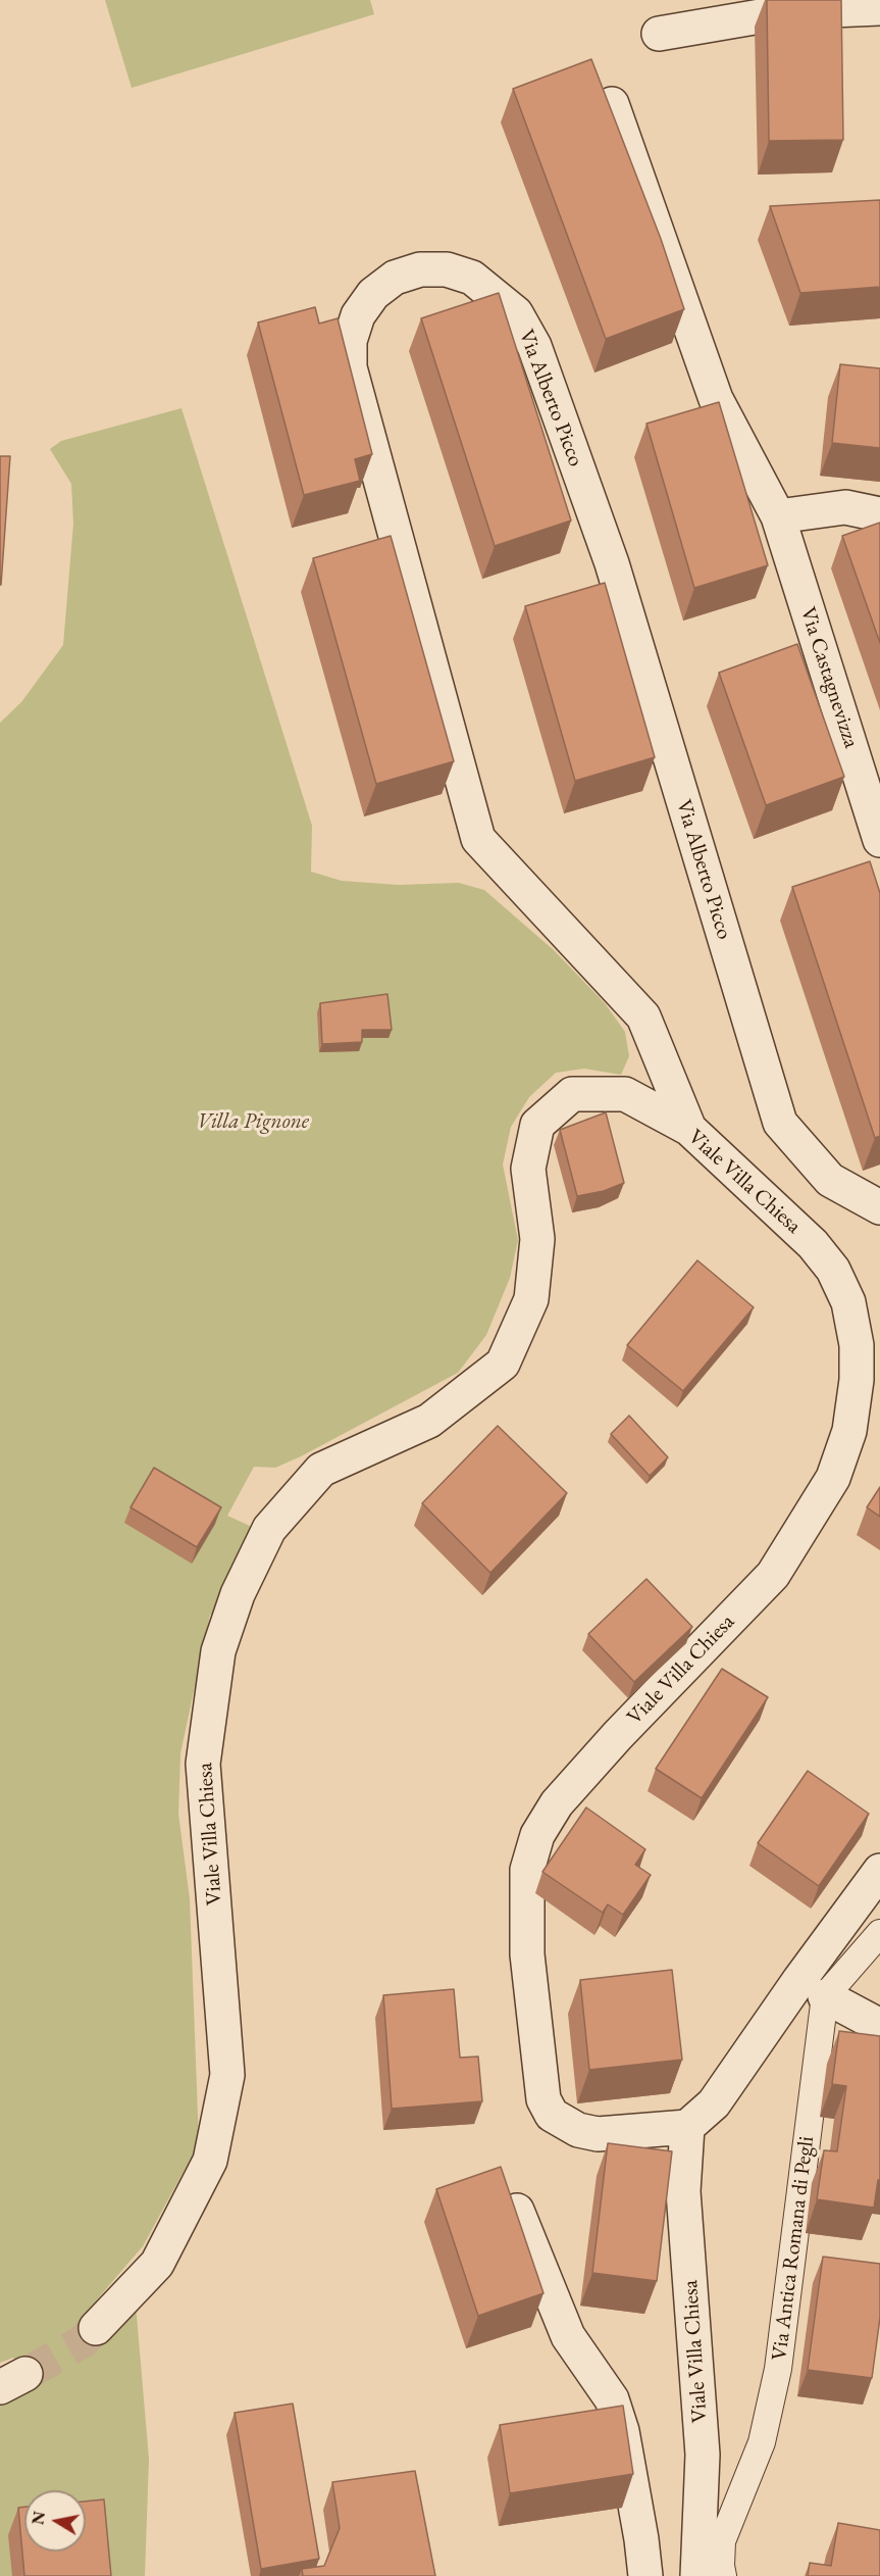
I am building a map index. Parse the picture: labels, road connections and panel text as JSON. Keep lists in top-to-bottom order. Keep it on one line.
{"streets":{"street":["Via Alberto Picco","Via Castagnevizza","Viale Villa Chiesa","Via Antica Romana di Pegli"]},"crossings":[["Via Alberto Picco","Viale Villa Chiesa"]],"parks":["Villa Pignone"],"north":"left"}
